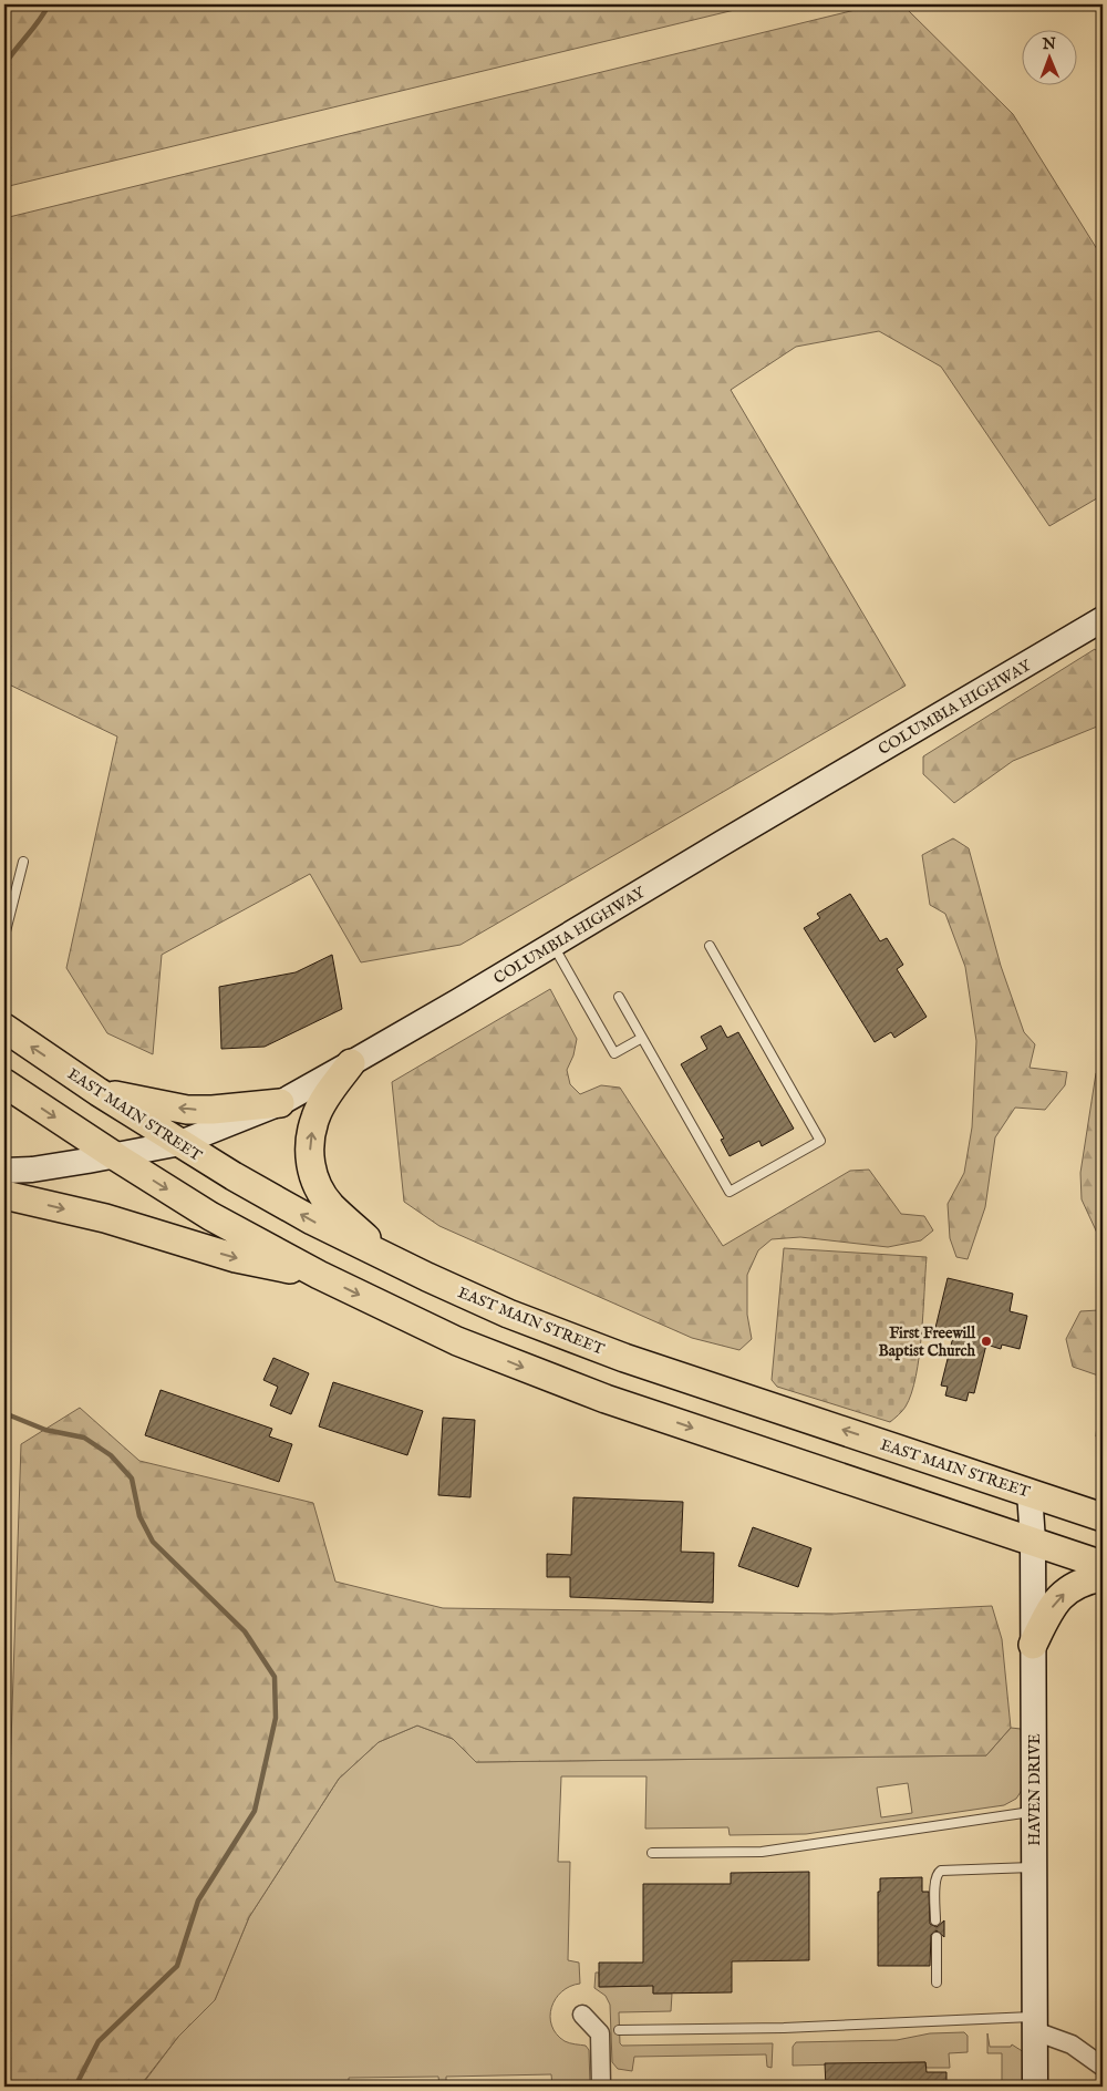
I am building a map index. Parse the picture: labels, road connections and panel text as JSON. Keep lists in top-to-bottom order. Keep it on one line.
{"streets":{"main road":["COLUMBIA HIGHWAY","EAST MAIN STREET","HAVEN DRIVE"]},"crossings":[["COLUMBIA HIGHWAY","EAST MAIN STREET"],["EAST MAIN STREET","HAVEN DRIVE"]],"places":["First Freewill Baptist Church"],"north":"top"}
